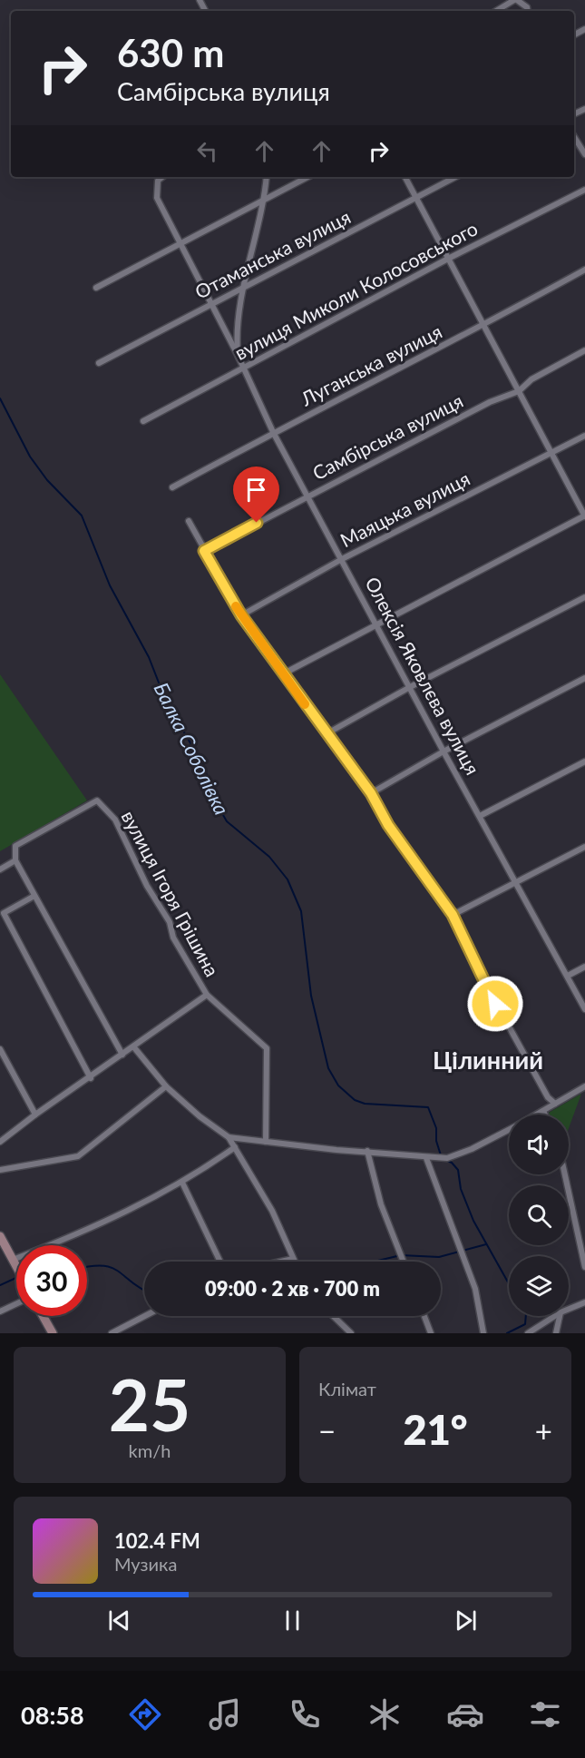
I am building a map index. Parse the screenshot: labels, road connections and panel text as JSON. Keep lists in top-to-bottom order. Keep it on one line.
{"streets":{"street":["Отаманська вулиця","вулиця Миколи Колосовського","Луганська вулиця","Самбірська вулиця","Маяцька вулиця","Олексія Яковлєва вулиця","вулиця Ігоря Грішина"]},"crossings":[["Отаманська вулиця","Олексія Яковлєва вулиця"],["вулиця Миколи Колосовського","Олексія Яковлєва вулиця"],["Луганська вулиця","Олексія Яковлєва вулиця"],["Самбірська вулиця","Олексія Яковлєва вулиця"],["Маяцька вулиця","Олексія Яковлєва вулиця"]],"districts":["Цілинний"],"water":["Балка Соболівка"],"page":{"turn":["630 m","Самбірська вулиця"],"limit":"30","trip":"09:00 · 2 хв · 700 m","tile":[["25","km/h"],"Клімат"],"heat":["−","21°","+"],"song":["102.4 FM","Музика"],"tabs":"08:58"}}
